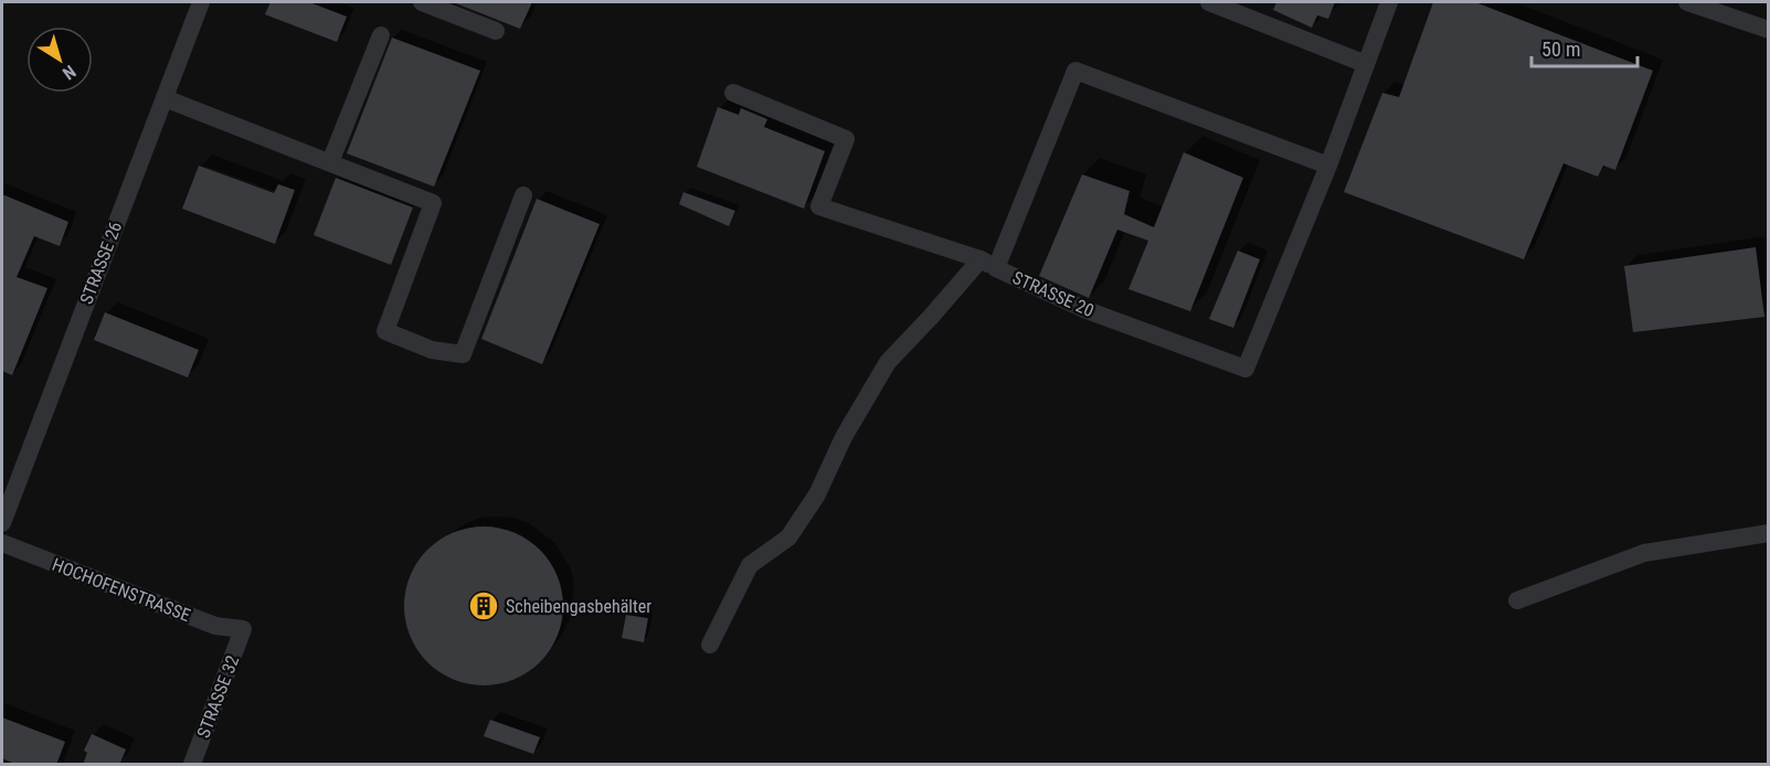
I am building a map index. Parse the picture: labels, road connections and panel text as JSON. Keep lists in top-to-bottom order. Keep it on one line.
{"streets":{"street":["STRASSE 26","STRASSE 20","HOCHOFENSTRASSE","STRASSE 32"]},"crossings":[["HOCHOFENSTRASSE","STRASSE 32"]],"places":{"building":["Scheibengasbehälter"]},"scale_bar":"50 m","north":"bottom right"}
